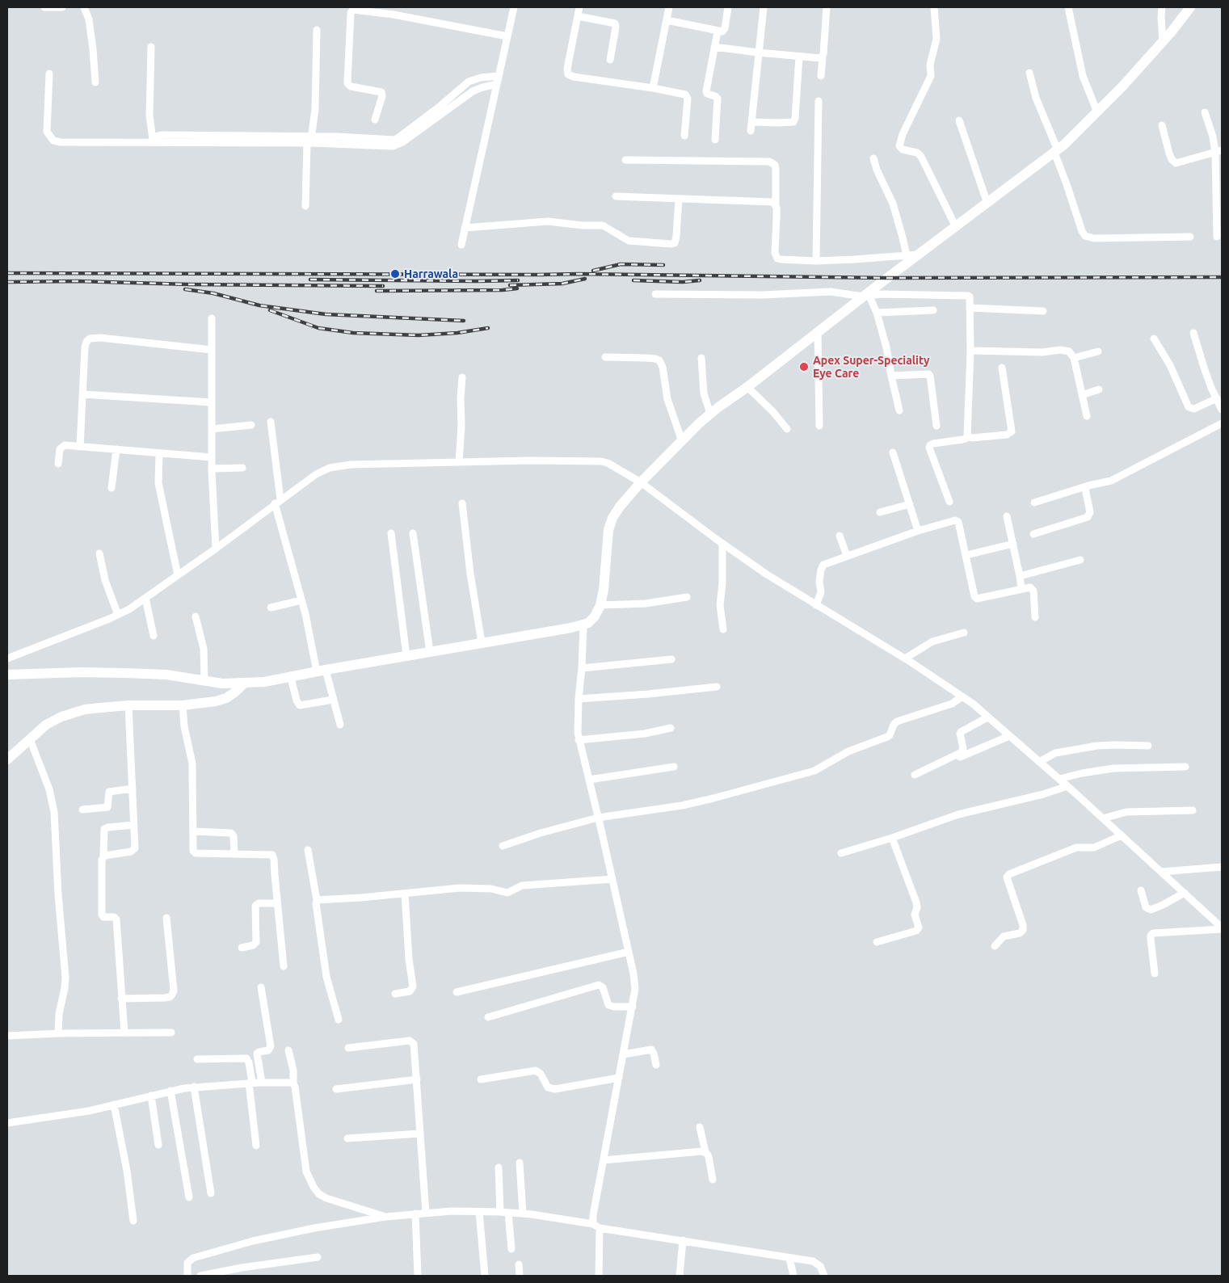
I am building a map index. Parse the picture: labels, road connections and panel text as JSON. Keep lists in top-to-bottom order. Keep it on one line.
{"places":["Harrawala","Apex Super-Speciality Eye Care"]}
